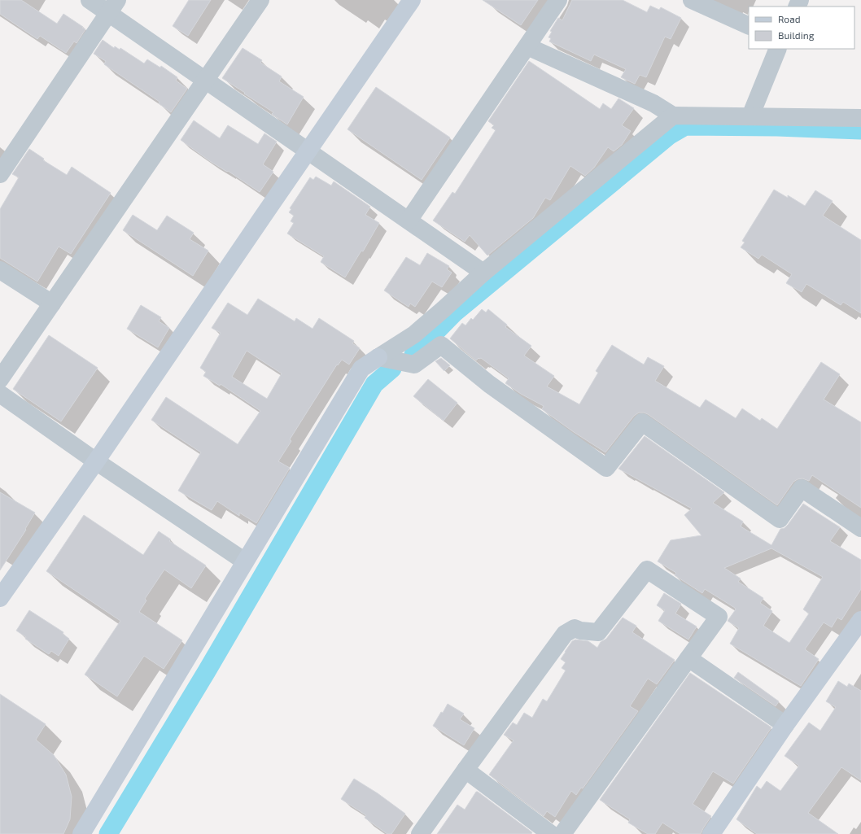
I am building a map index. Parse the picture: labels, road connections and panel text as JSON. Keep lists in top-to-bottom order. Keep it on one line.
{"legend":["Road","Building"]}
